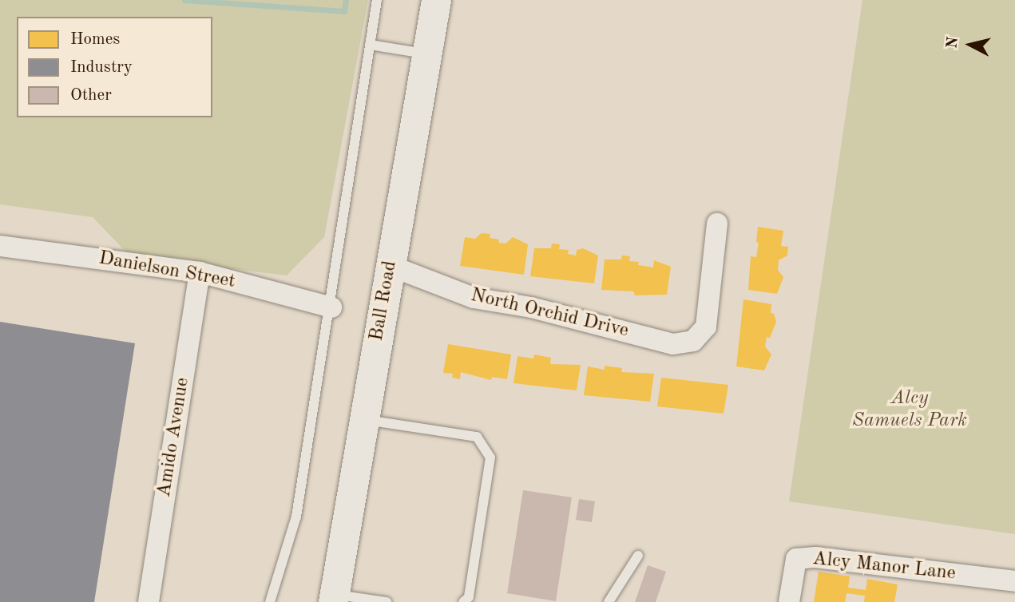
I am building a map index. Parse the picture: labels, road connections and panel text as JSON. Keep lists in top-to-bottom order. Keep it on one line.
{"streets":{"main road":["Ball Road"],"street":["Danielson Street","North Orchid Drive","Amido Avenue","Alcy Manor Lane"]},"crossings":[["Danielson Street","Amido Avenue"],["Ball Road","North Orchid Drive"]],"parks":["Alcy Samuels Park"],"legend":["Homes","Industry","Other"],"north":"left"}
